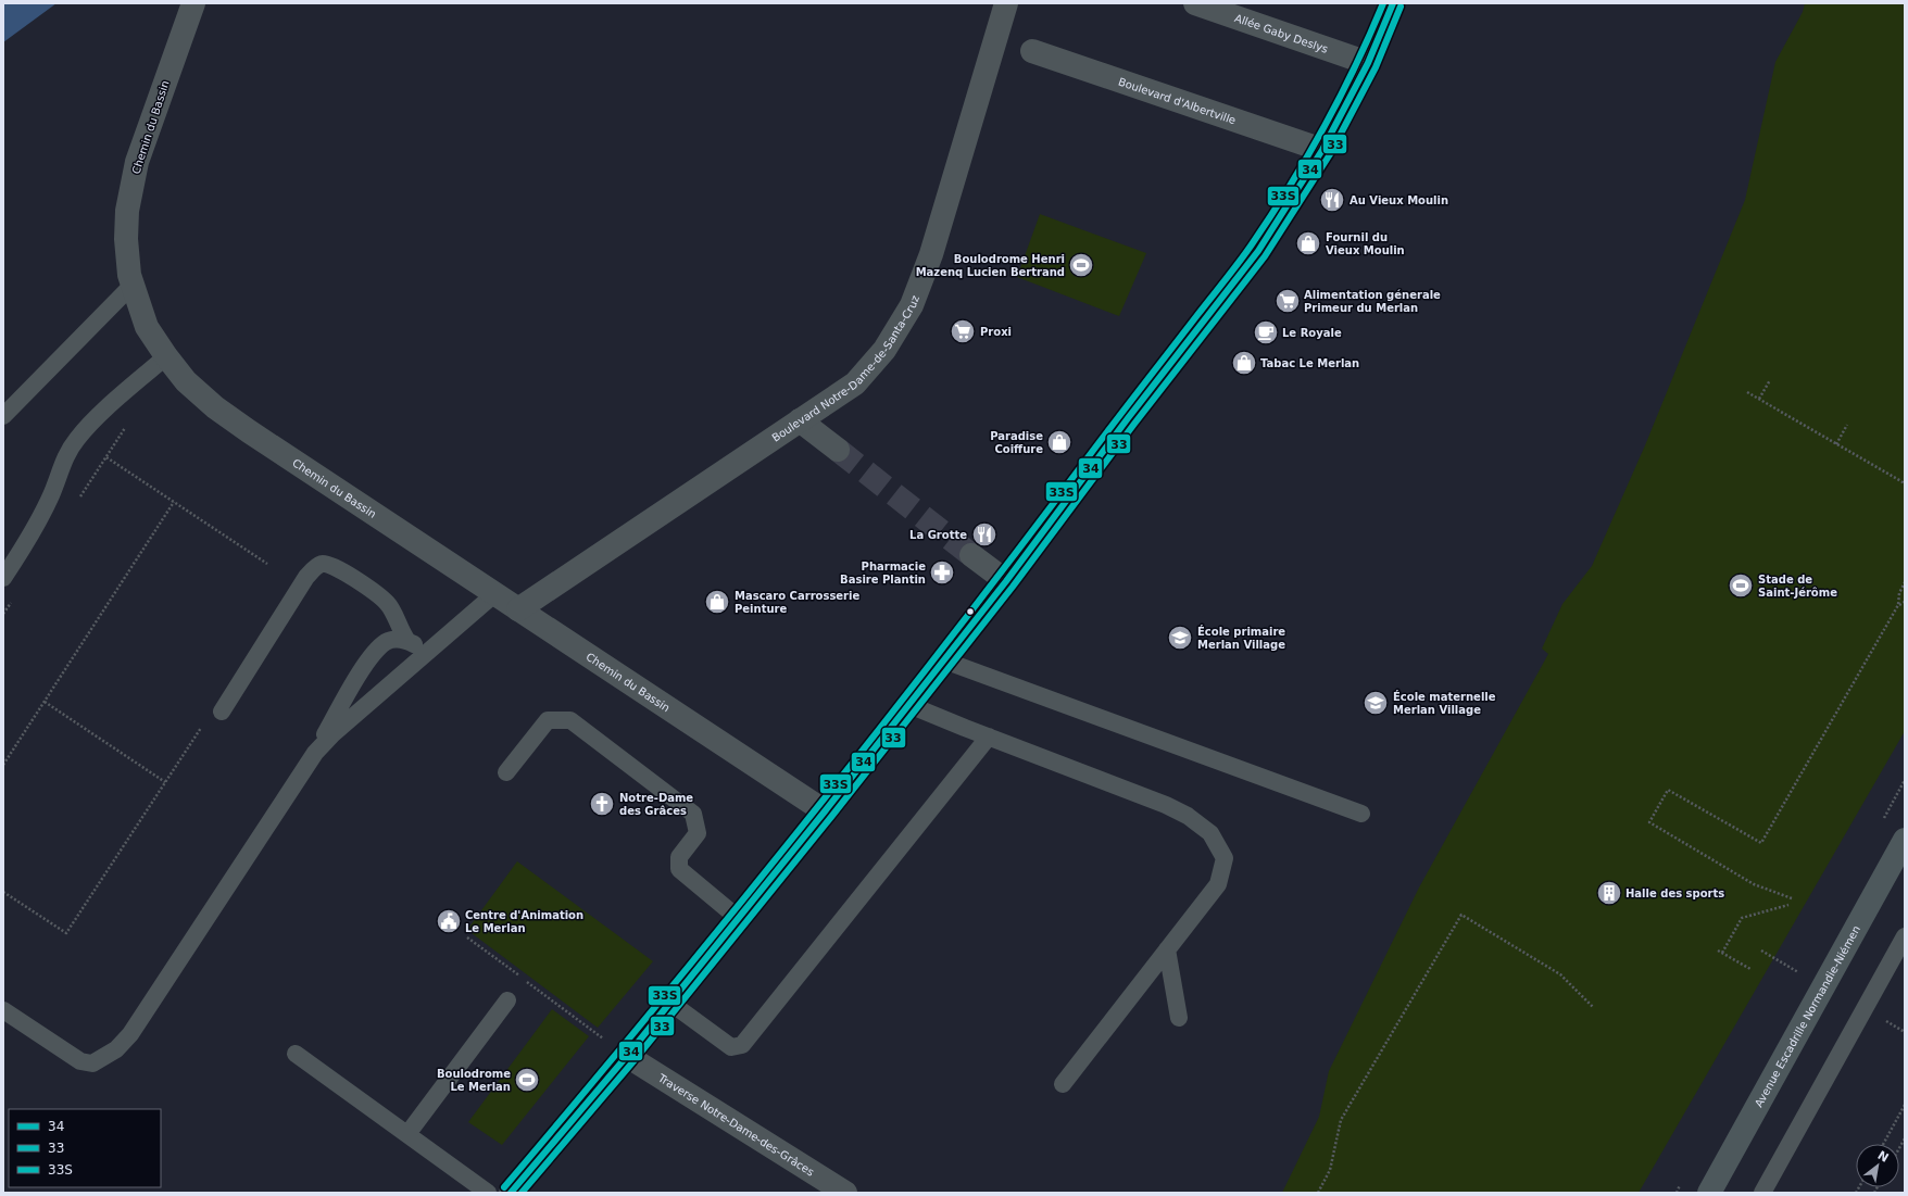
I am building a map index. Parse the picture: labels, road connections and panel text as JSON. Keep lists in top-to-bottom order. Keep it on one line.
{"streets":{"street":["Allée Gaby Deslys","Boulevard d'Albertville","Chemin du Bassin","Boulevard Notre-Dame-de-Santa-Cruz","Avenue Escadrille Normandie-Niémen","Traverse Notre-Dame-des-Grâces"]},"crossings":[["Chemin du Bassin","Boulevard Notre-Dame-de-Santa-Cruz"]],"places":{"restaurant":["Au Vieux Moulin","La Grotte"],"shop":["Fournil du Vieux Moulin","Tabac Le Merlan","Paradise Coiffure","Mascaro Carrosserie Peinture"],"sports":["Boulodrome Henri Mazenq Lucien Bertrand","Stade de Saint-Jérôme","Boulodrome Le Merlan"],"supermarket":["Alimentation génerale Primeur du Merlan","Proxi"],"cafe":["Le Royale"],"pharmacy":["Pharmacie Basire Plantin"],"school or university":["École primaire Merlan Village","École maternelle Merlan Village"],"church":["Notre-Dame des Grâces"],"building":["Halle des sports"],"public building":["Centre d'Animation Le Merlan"]},"lines":["transit line 34","transit line 33S","transit line 33"],"legend":["34","33","33S"],"north":"top right"}
